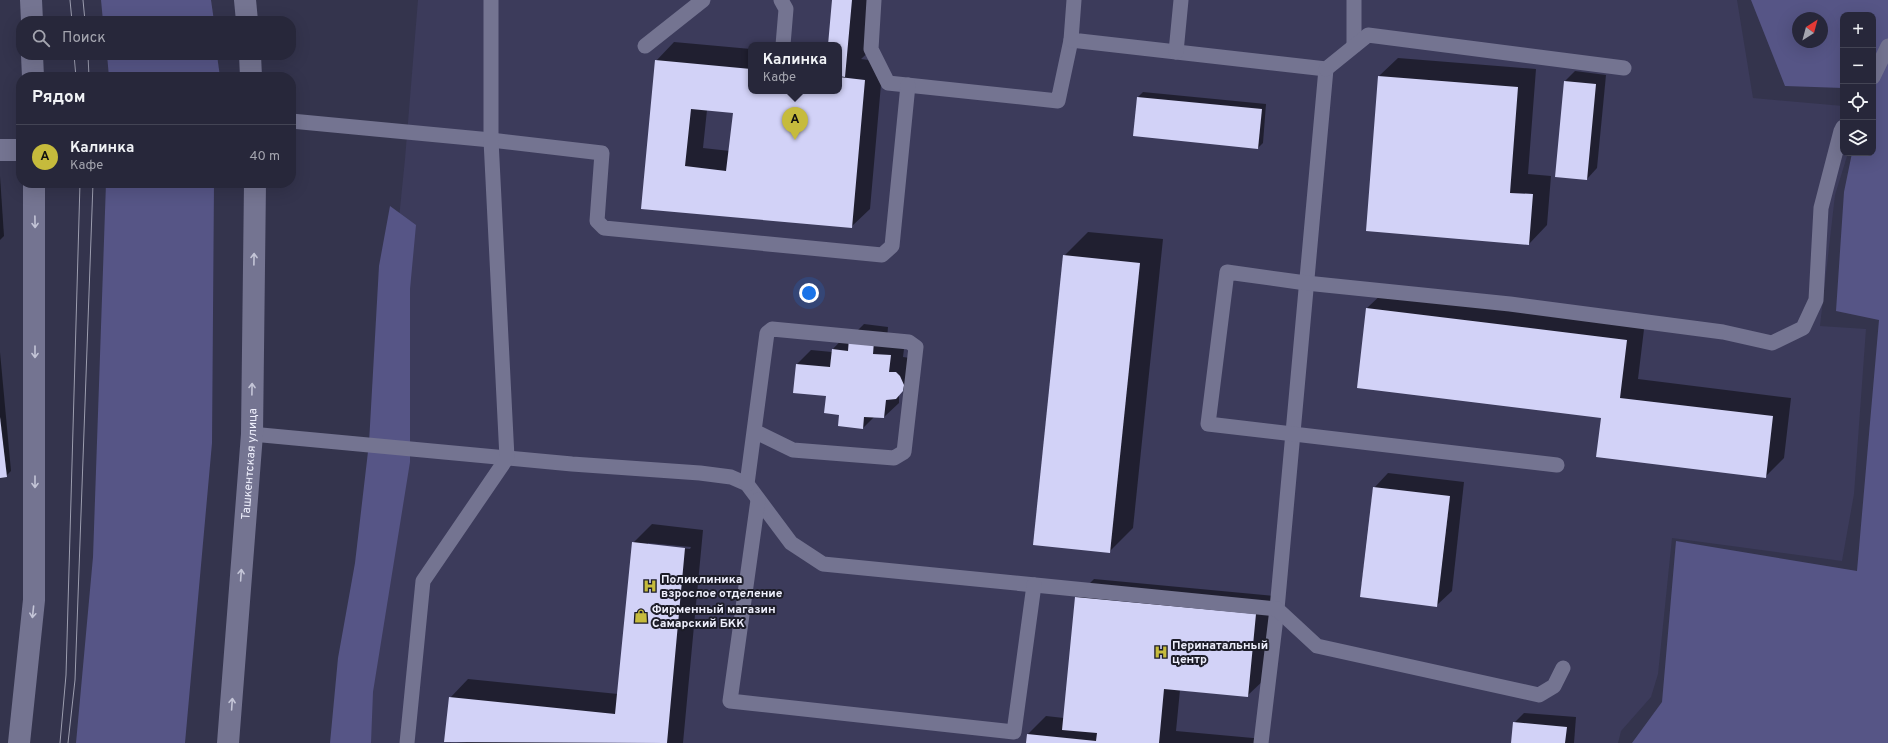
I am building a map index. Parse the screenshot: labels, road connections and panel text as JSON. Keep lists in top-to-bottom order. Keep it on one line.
{"streets":{"main road":["Ташкентская улица"]},"one_way":["Ташкентская улица"],"places":{"hospital":["Поликлиника взрослое отделение","Перинатальный центр"],"shop":["Фирменный магазин Самарский БКК"]},"north":"top right","page":{"map_buttons":["+","−"],"search":"Поиск","popup":["Калинка","Кафе"],"heading":"Рядом","pins":"A","list":[{"mark":"A","name":"Калинка","note":"Кафе","value":"40 m"}]}}
